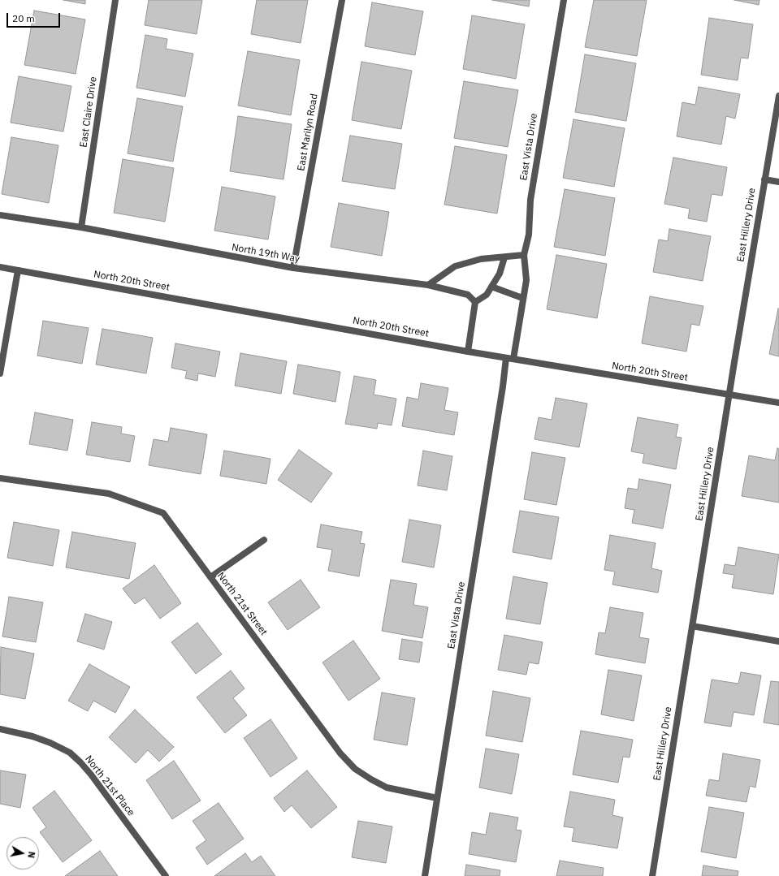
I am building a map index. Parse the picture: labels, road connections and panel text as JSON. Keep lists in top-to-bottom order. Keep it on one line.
{"streets":{"street":["East Claire Drive","East Marilyn Road","East Vista Drive","East Hillery Drive","North 19th Way","North 20th Street","North 21st Street","North 21st Place"]},"crossings":[["East Claire Drive","North 19th Way"],["East Marilyn Road","North 19th Way"],["East Vista Drive","North 20th Street"],["East Vista Drive","North 21st Street"],["East Hillery Drive","North 20th Street"]],"scale_bar":"20 m","north":"right"}
